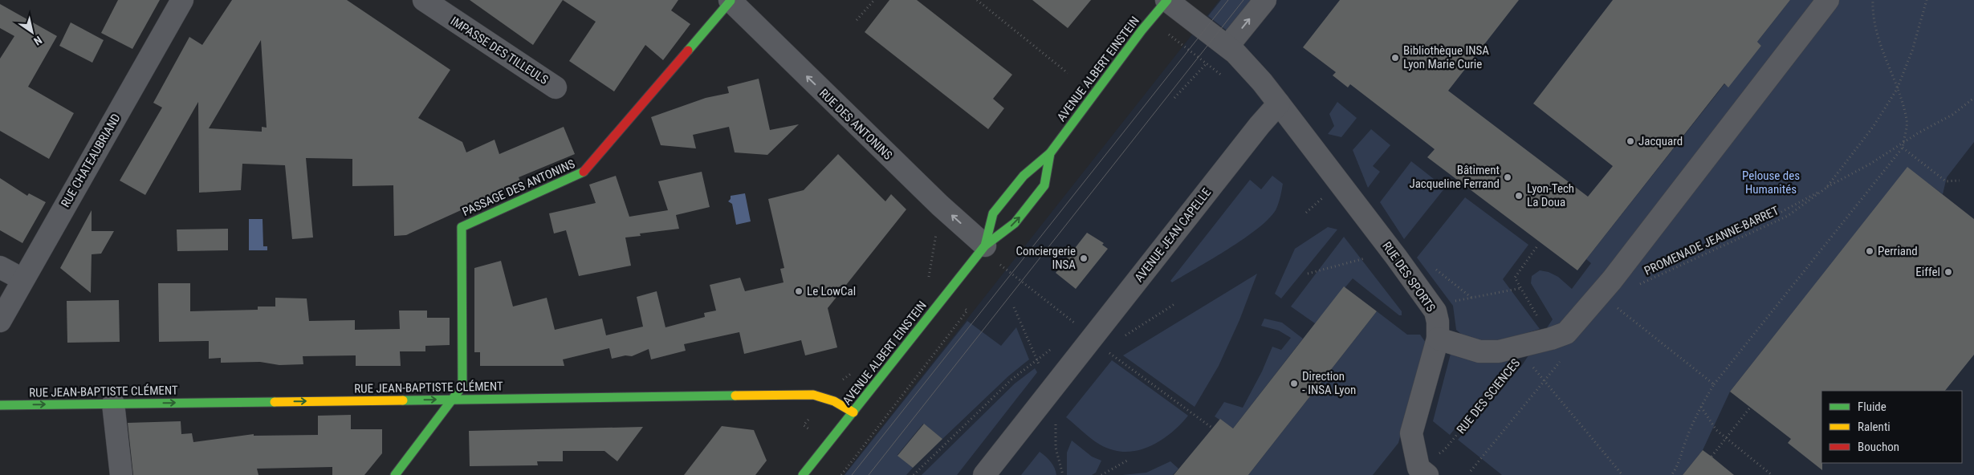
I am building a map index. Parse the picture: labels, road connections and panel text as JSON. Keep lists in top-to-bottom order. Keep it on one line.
{"streets":{"street":["IMPASSE DES TILLEULS","AVENUE ALBERT EINSTEIN","RUE DES ANTONINS","RUE CHATEAUBRIAND","PASSAGE DES ANTONINS","AVENUE JEAN CAPELLE","RUE DES SPORTS","RUE JEAN-BAPTISTE CLÉMENT"],"path":["PROMENADE JEANNE-BARRET","RUE DES SCIENCES"]},"crossings":[["AVENUE ALBERT EINSTEIN","RUE DES ANTONINS"],["AVENUE ALBERT EINSTEIN","RUE JEAN-BAPTISTE CLÉMENT"],["RUE DES ANTONINS","PASSAGE DES ANTONINS"],["PASSAGE DES ANTONINS","RUE JEAN-BAPTISTE CLÉMENT"],["AVENUE JEAN CAPELLE","RUE DES SPORTS"]],"one_way":["RUE DES ANTONINS","RUE JEAN-BAPTISTE CLÉMENT"],"parks":["Pelouse des Humanités"],"places":["Bibliothèque INSA Lyon Marie Curie","Jacquard","Bâtiment Jacqueline Ferrand","Lyon-Tech La Doua","Perriand","Conciergerie INSA","Eiffel","Le LowCal","Direction - INSA Lyon"],"legend":["Fluide","Ralenti","Bouchon"],"north":"bottom right"}
